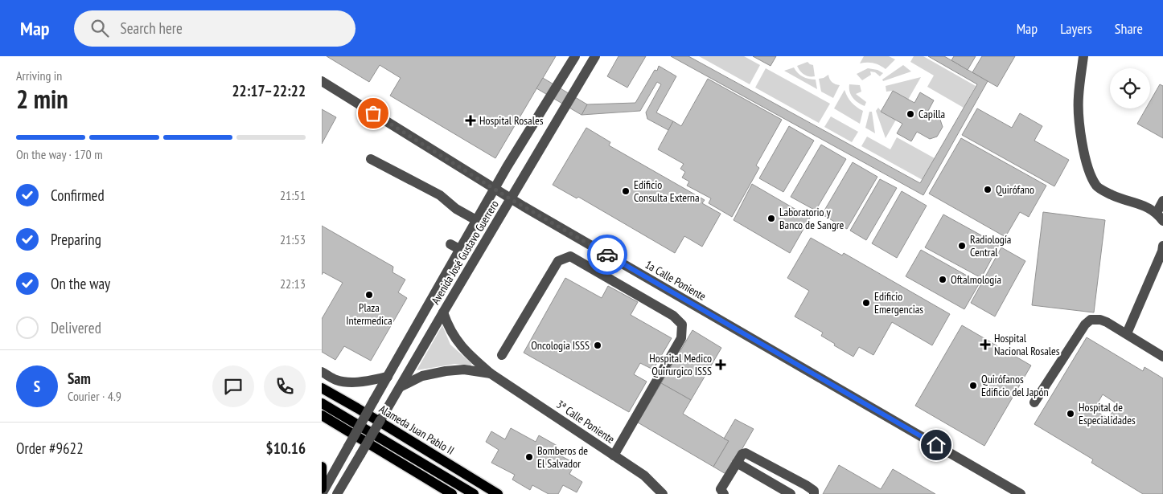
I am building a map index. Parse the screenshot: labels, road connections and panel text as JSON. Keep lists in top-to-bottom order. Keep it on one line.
{"streets":{"main road":["Alameda Juan Pablo II"],"street":["Avenida José Gustavo Guerrero","1a Calle Poniente","3ª Calle Poniente"]},"crossings":[["Avenida José Gustavo Guerrero","1a Calle Poniente"],["Avenida José Gustavo Guerrero","3ª Calle Poniente"]],"places":{"other":["Capilla","Quirófano","Edificio Consulta Externa","Laboratorio y Banco de Sangre","Radiología Central","Oftalmología","Plaza Intermedica","Edificio Emergencias","Oncologia ISSS","Quirófanos Edificio del Japón","Hospital de Especialidades","Bomberos de El Salvador"],"health":["Hospital Rosales","Hospital Nacional Rosales","Hospital Medico Quirurgico ISSS"]},"page":{"header":"Map","search":"Search here","nav":["Map","Layers","Share"],"heading":["2 min","Arriving in","22:17–22:22"],"panel":["Sam","Courier · 4.9","Order #9622","$10.16"],"bar":"On the way · 170 m","list":[["Confirmed","21:51"],["Preparing","21:53"],["On the way","22:13"],"Delivered"],"round":"S"}}
